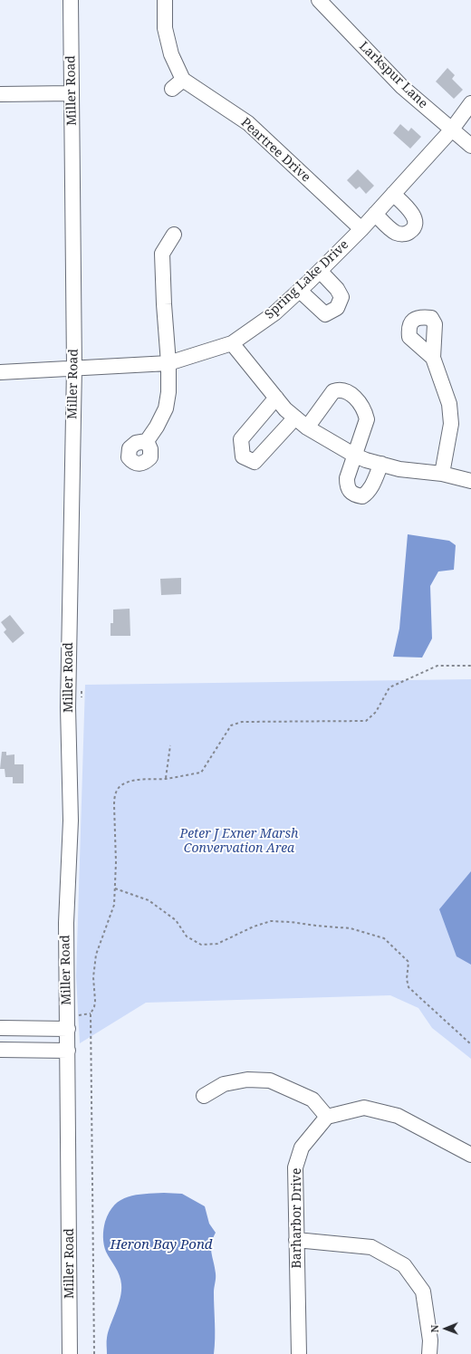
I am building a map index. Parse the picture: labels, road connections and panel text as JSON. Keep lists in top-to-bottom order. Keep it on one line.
{"streets":{"street":["Larkspur Lane","Miller Road","Peartree Drive","Spring Lake Drive","Barharbor Drive"]},"crossings":[["Larkspur Lane","Spring Lake Drive"],["Miller Road","Spring Lake Drive"],["Peartree Drive","Spring Lake Drive"]],"water":["Heron Bay Pond"],"parks":["Peter J Exner Marsh Convervation Area"],"north":"left"}
